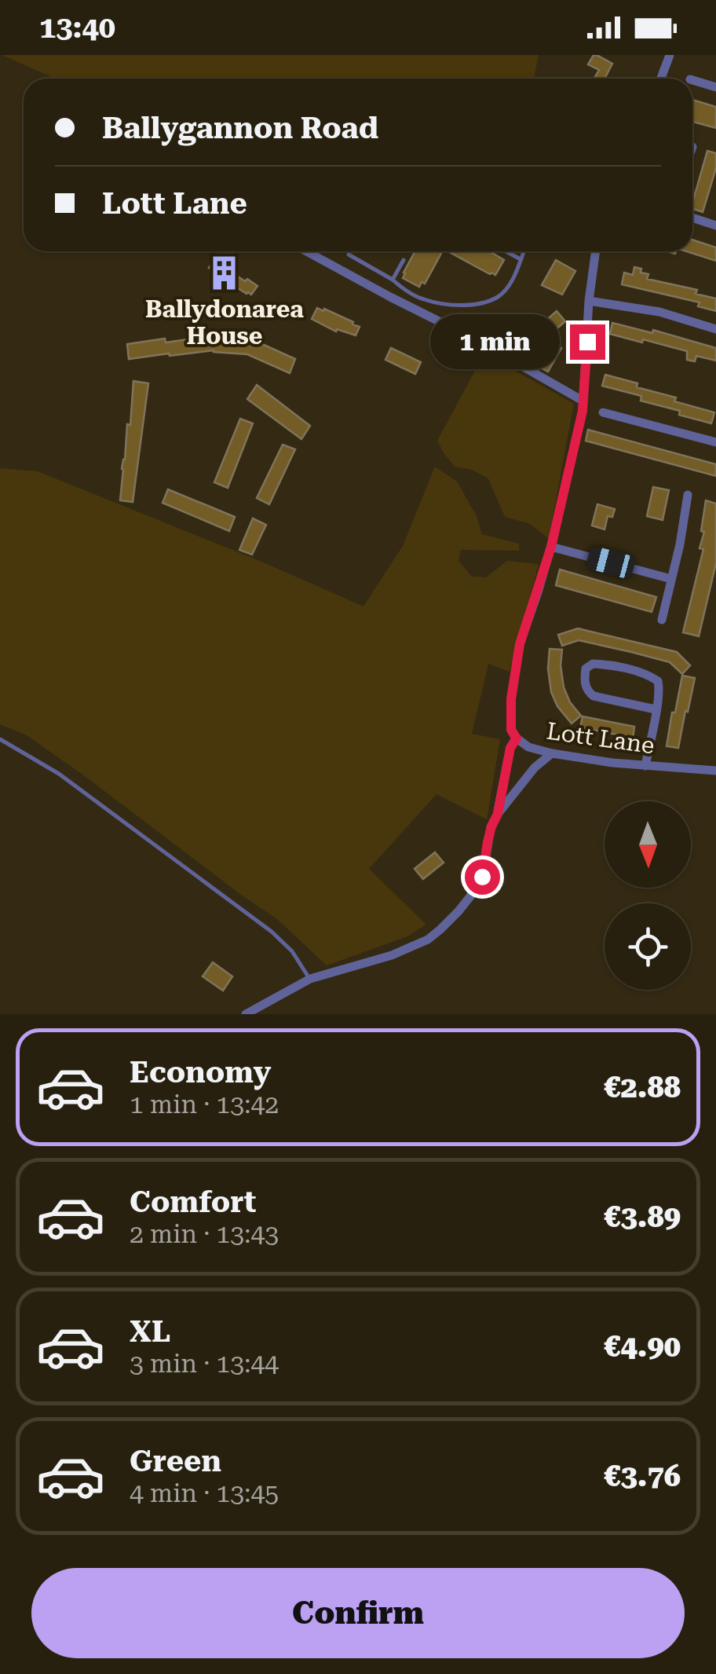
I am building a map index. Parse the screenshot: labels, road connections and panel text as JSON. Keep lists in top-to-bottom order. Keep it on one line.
{"streets":{"street":["Lott Lane"]},"places":{"building":["Ballydonarea House"]},"north":"bottom","page":{"status":"13:40","banner":["Ballygannon Road","Lott Lane"],"bubble":"1 min","list":[{"name":"Economy","note":"1 min · 13:42","value":"€2.88"},{"name":"Comfort","note":"2 min · 13:43","value":"€3.89"},{"name":"XL","note":"3 min · 13:44","value":"€4.90"},{"name":"Green","note":"4 min · 13:45","value":"€3.76"}],"buttons":"Confirm"}}
